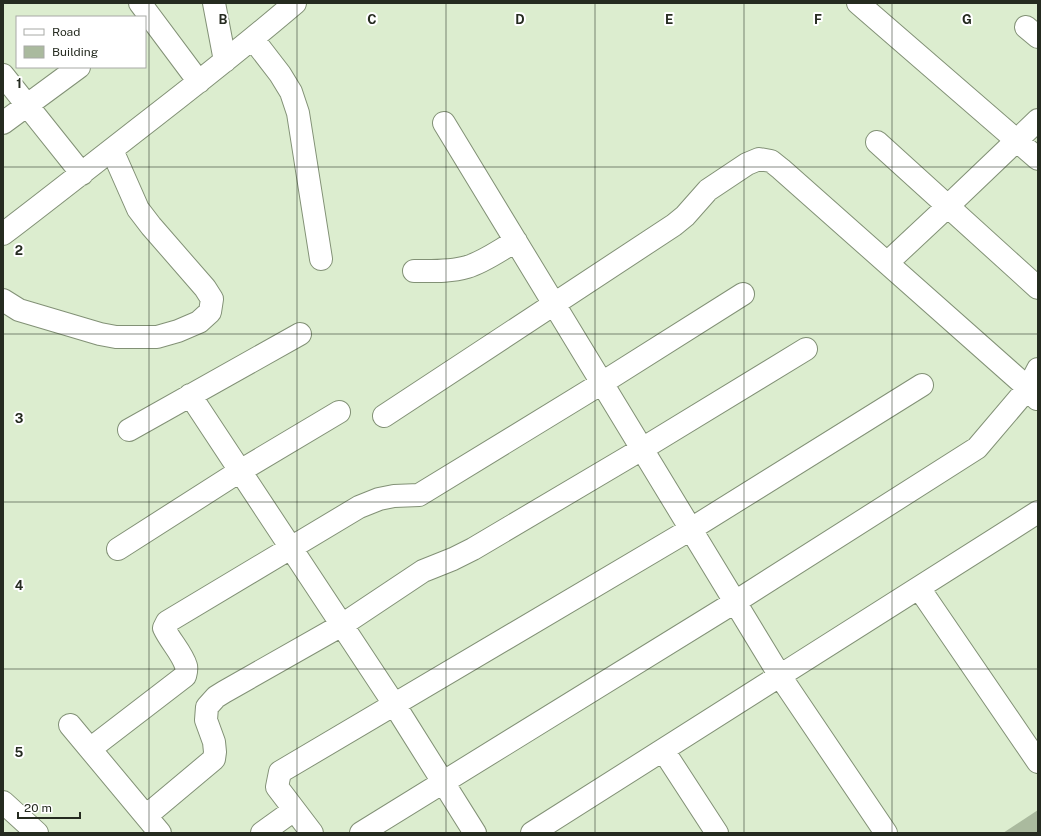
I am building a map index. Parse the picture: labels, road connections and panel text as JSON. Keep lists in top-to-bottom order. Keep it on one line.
{"legend":["Road","Building"],"scale_bar":"20 m","grid":{"columns":["B","C","D","E","F","G"],"rows":["1","2","3","4","5"]}}
